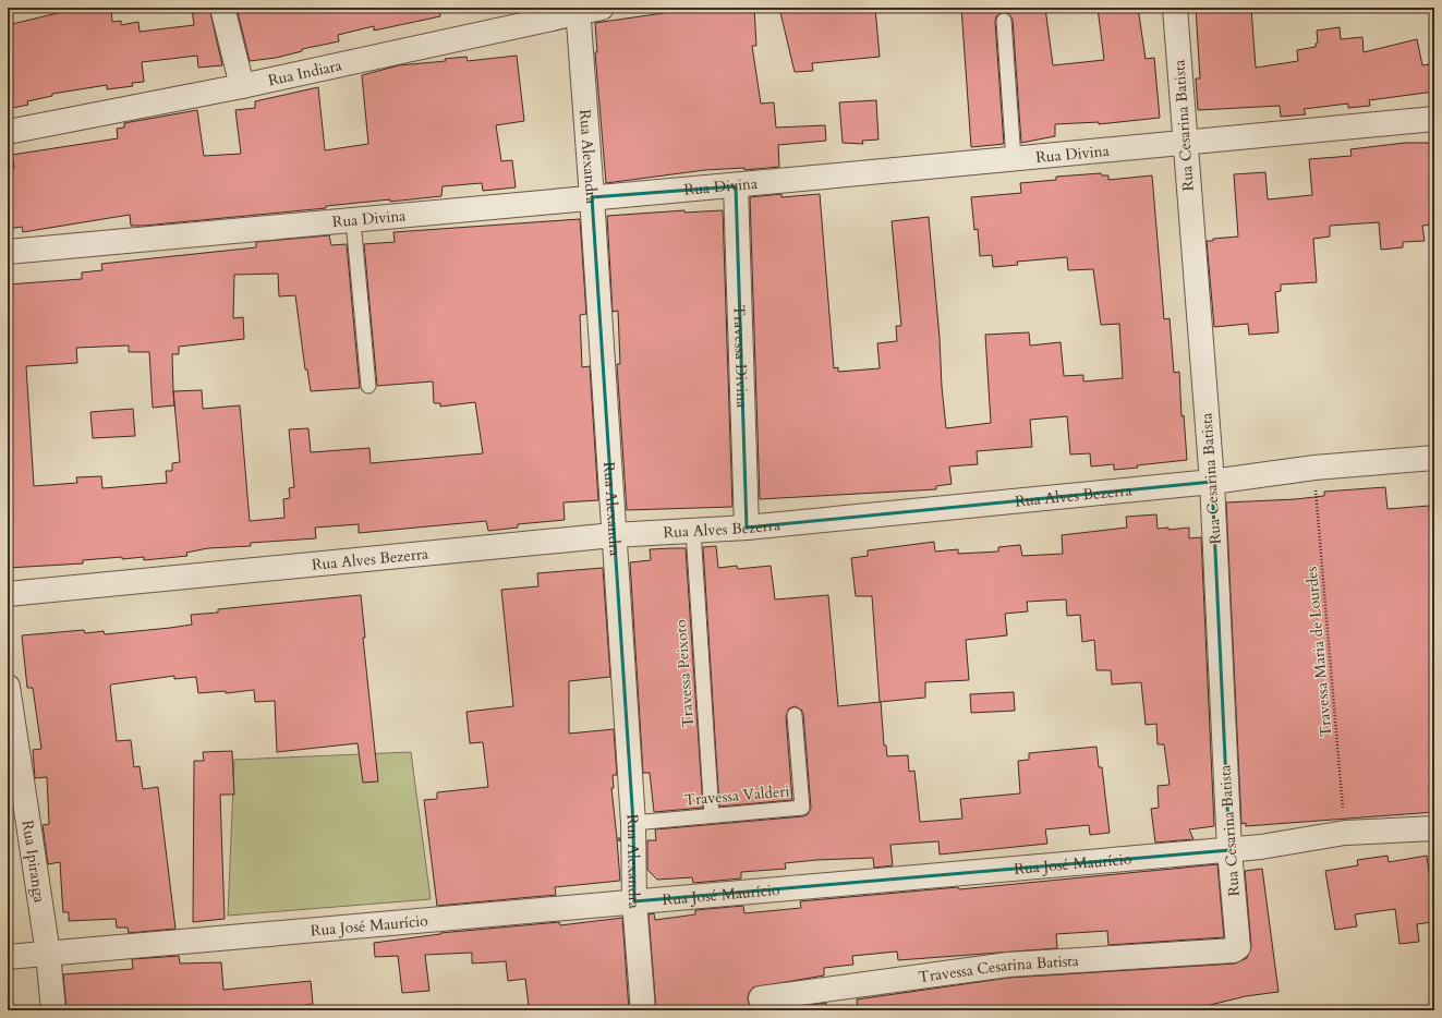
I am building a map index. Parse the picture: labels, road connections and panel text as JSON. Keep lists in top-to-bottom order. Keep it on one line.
{"streets":{"street":["Rua Indiara","Rua Cesarina Batista","Rua Divina","Rua Alexandra","Travessa Divina","Rua Alves Bezerra","Rua Ipiranga","Rua José Maurício","Travessa Cesarina Batista"],"lane":["Travessa Peixoto","Travessa Valderi"],"path":["Travessa Maria de Lourdes"]},"crossings":[["Rua Indiara","Rua Alexandra"],["Rua Cesarina Batista","Rua Divina"],["Rua Cesarina Batista","Rua Alves Bezerra"],["Rua Cesarina Batista","Rua José Maurício"],["Rua Cesarina Batista","Travessa Cesarina Batista"],["Rua Divina","Rua Alexandra"],["Rua Divina","Travessa Divina"],["Rua Alexandra","Rua Alves Bezerra"],["Rua Alexandra","Travessa Valderi"],["Rua Alexandra","Rua José Maurício"],["Travessa Divina","Rua Alves Bezerra"],["Rua Alves Bezerra","Travessa Maria de Lourdes"],["Rua Alves Bezerra","Travessa Peixoto"],["Travessa Maria de Lourdes","Rua José Maurício"],["Travessa Peixoto","Travessa Valderi"],["Rua Ipiranga","Rua José Maurício"]]}
